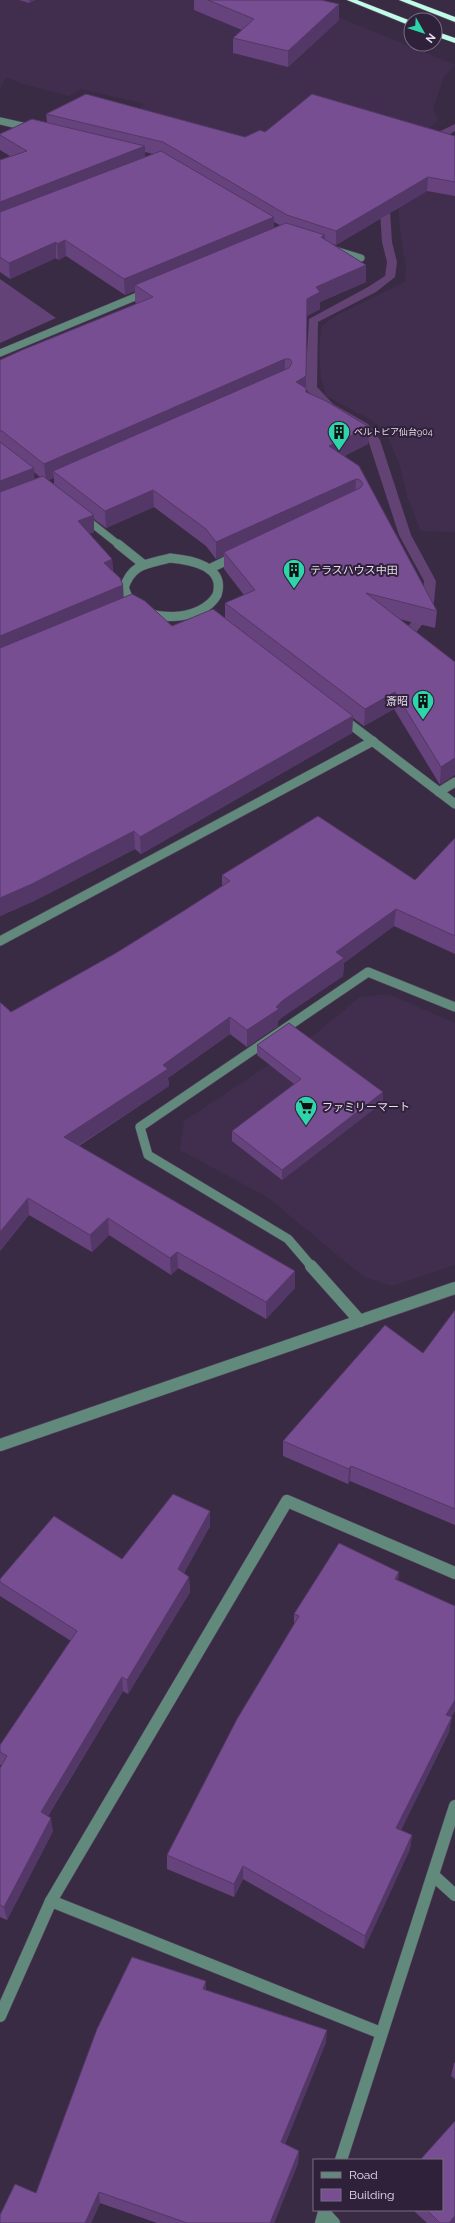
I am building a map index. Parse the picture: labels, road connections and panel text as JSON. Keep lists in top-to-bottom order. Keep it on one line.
{"places":{"building":["ベルトピア仙台904","テラスハウス中田","斎昭"],"supermarket":["ファミリーマート"]},"legend":["Road","Building"],"north":"bottom right"}
